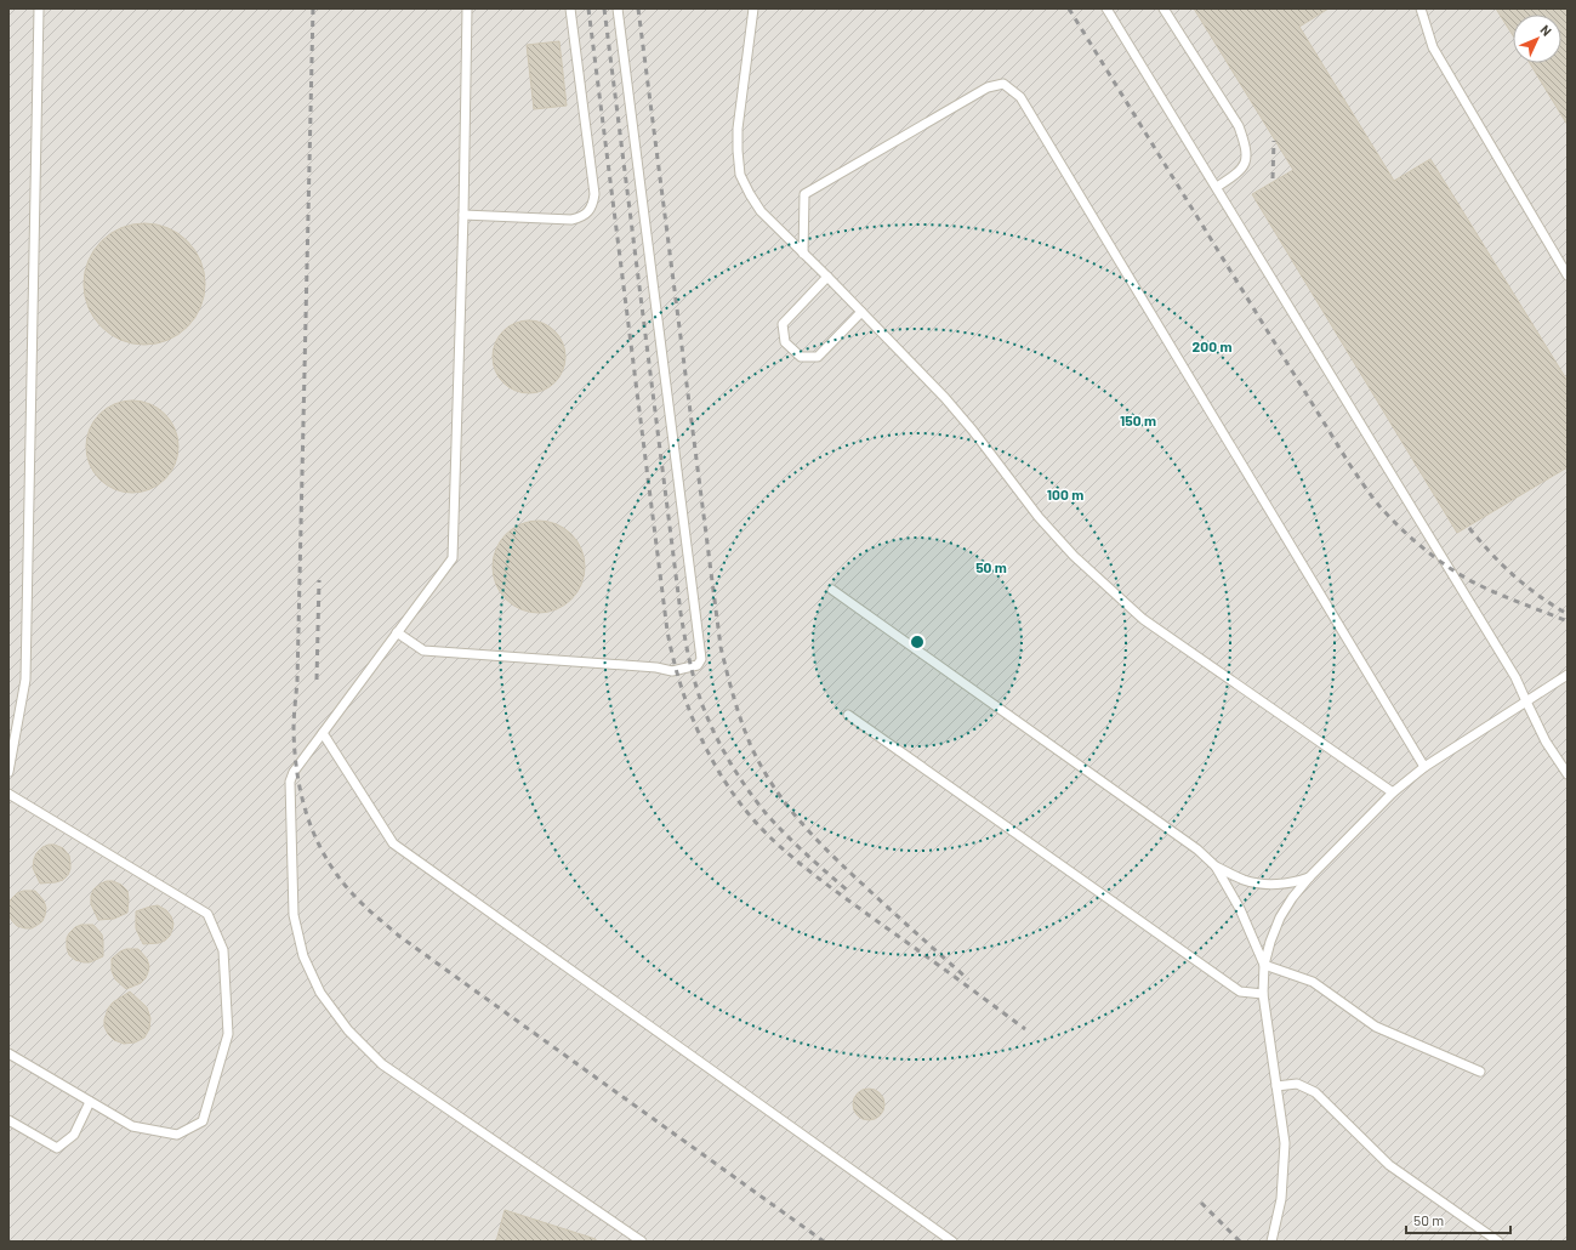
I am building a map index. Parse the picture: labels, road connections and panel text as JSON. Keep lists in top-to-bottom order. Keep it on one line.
{"scale_bar":"50 m","north":"top right","rings":["200 m","150 m","100 m","50 m"]}
